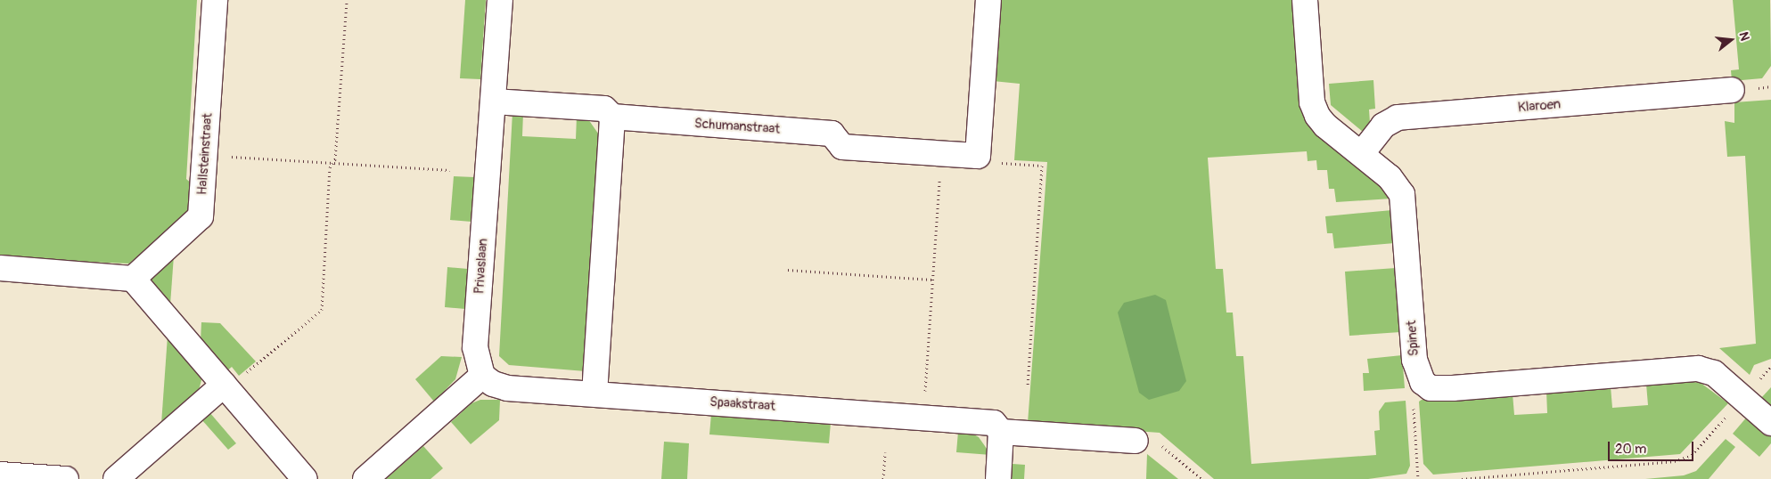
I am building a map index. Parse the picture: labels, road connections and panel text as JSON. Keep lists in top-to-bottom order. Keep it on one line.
{"streets":{"street":["Klaroen","Schumanstraat","Hallsteinstraat","Privaslaan","Spinet","Spaakstraat"]},"crossings":[["Klaroen","Spinet"],["Schumanstraat","Privaslaan"],["Privaslaan","Spaakstraat"]],"scale_bar":"20 m","north":"right"}
